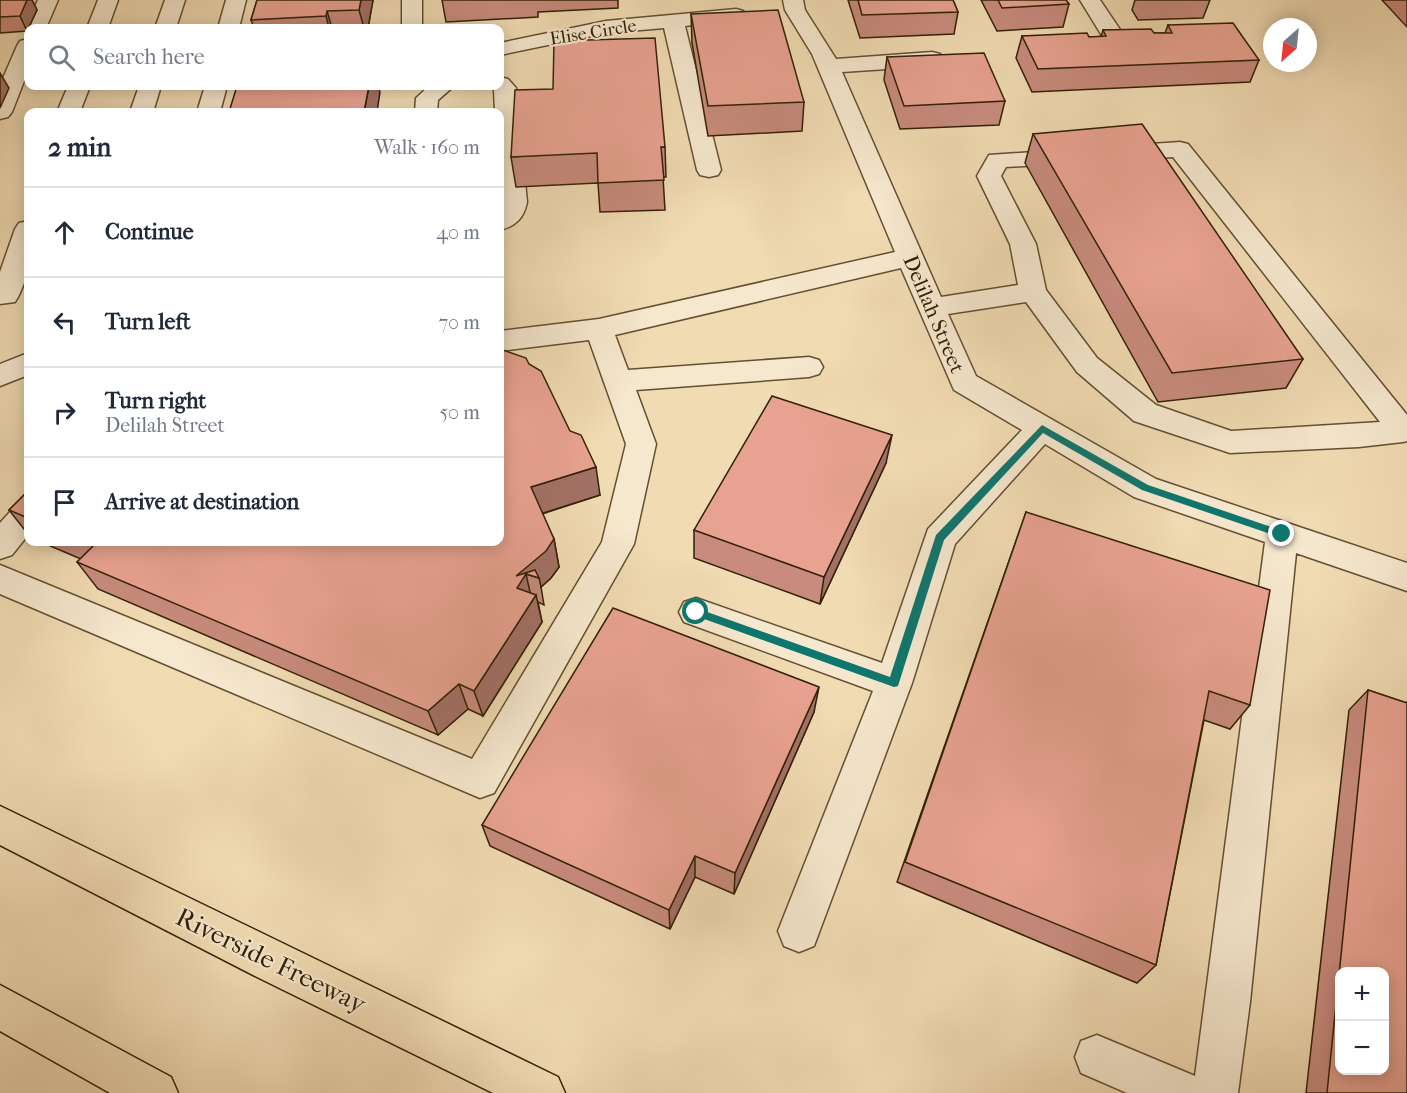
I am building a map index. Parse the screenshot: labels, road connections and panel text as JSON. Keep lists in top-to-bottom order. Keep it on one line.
{"streets":{"highway":["Riverside Freeway"],"street":["Elise Circle","Delilah Street"]},"crossings":[["Elise Circle","Delilah Street"]],"north":"bottom left","page":{"search":"Search here","heading":["2 min","Walk · 160 m"],"list":[["Continue","40 m"],["Turn left","70 m"],["Turn right","Delilah Street","50 m"],"Arrive at destination"],"map_buttons":["+","−"]}}
